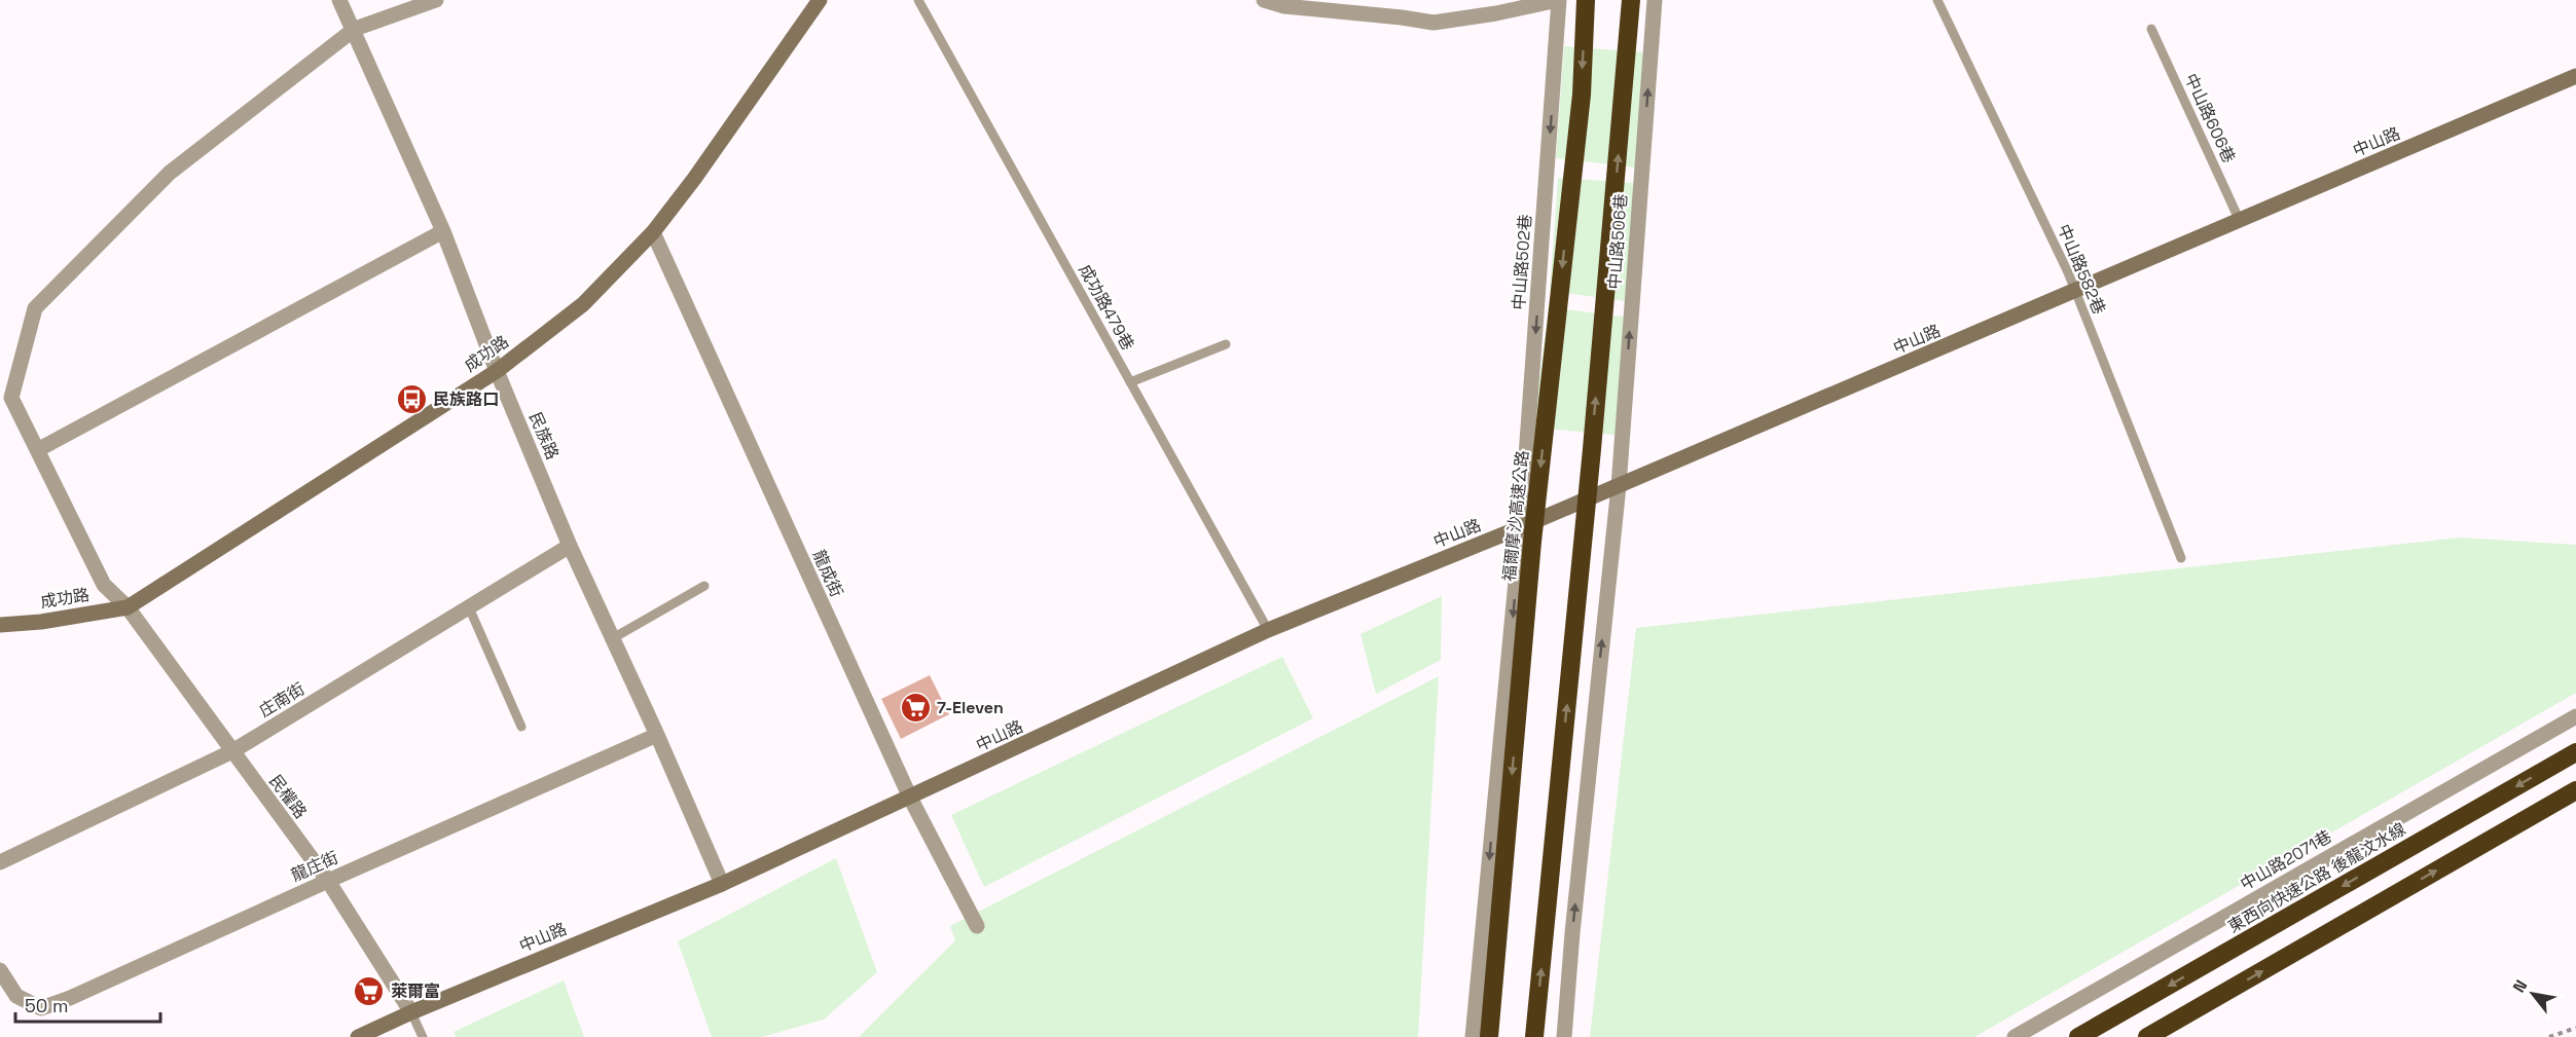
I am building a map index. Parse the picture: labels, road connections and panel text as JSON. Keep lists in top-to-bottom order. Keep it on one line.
{"streets":{"highway":["福爾摩沙高速公路","東西向快速公路 後龍汶水線"],"main road":["中山路","成功路"],"street":["中山路506巷","中山路502巷","民族路","龍成街","庄南街","民權路","中山路2071巷","龍庄街"],"lane":["中山路606巷","中山路582巷","成功路479巷"]},"crossings":[["中山路606巷","中山路"],["中山路","中山路506巷"],["中山路","中山路502巷"],["中山路","中山路582巷"],["中山路","成功路479巷"],["中山路","民族路"],["中山路","龍成街"],["中山路","民權路"],["成功路","民族路"],["成功路","龍成街"],["成功路","民權路"],["民族路","庄南街"],["民族路","龍庄街"],["庄南街","民權路"],["民權路","龍庄街"]],"one_way":["中山路506巷","中山路502巷"],"places":{"bus stop":["民族路口"],"supermarket":["7-Eleven","萊爾富"]},"scale_bar":"50 m","north":"top left"}
